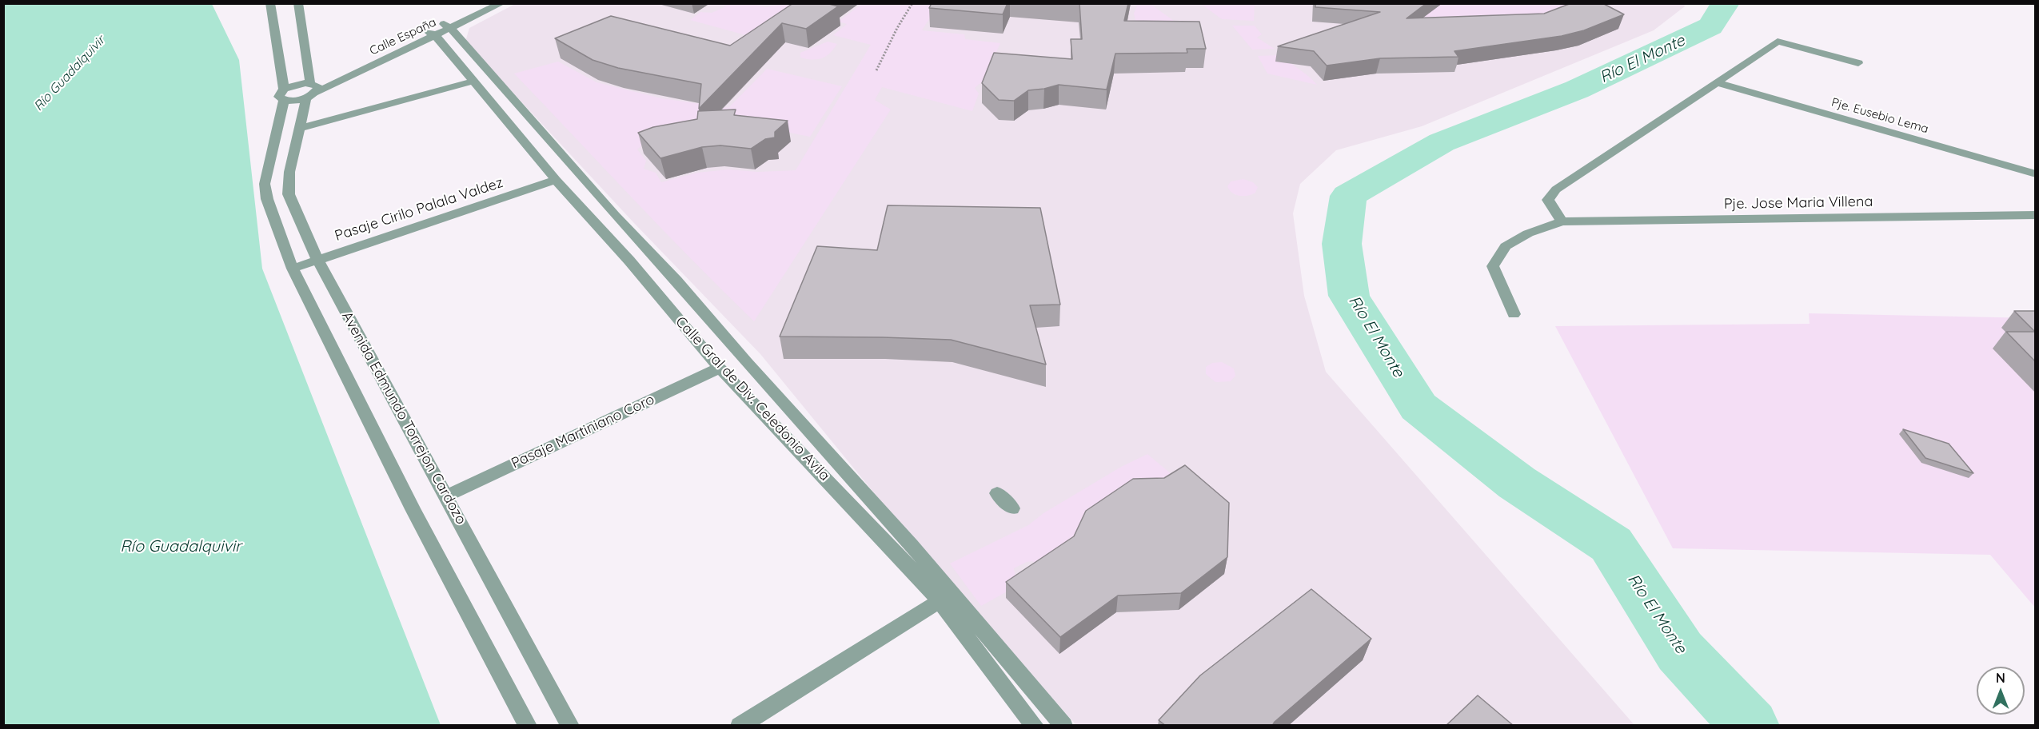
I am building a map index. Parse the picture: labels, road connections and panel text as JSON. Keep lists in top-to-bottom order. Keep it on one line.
{"streets":{"street":["Calle España","Pje. Eusebio Lema","Pje. Jose Maria Villena","Pasaje Cirilo Palala Valdez","Calle Gral de Div. Celedonio Avila","Avenida Edmundo Torrejon Cardozo","Pasaje Martiniano Coro"]},"crossings":[["Calle España","Calle Gral de Div. Celedonio Avila"],["Calle España","Avenida Edmundo Torrejon Cardozo"],["Pasaje Cirilo Palala Valdez","Calle Gral de Div. Celedonio Avila"],["Pasaje Cirilo Palala Valdez","Avenida Edmundo Torrejon Cardozo"],["Calle Gral de Div. Celedonio Avila","Pasaje Martiniano Coro"],["Avenida Edmundo Torrejon Cardozo","Pasaje Martiniano Coro"]],"water":["Río El Monte","Río Guadalquivir"],"north":"top"}
